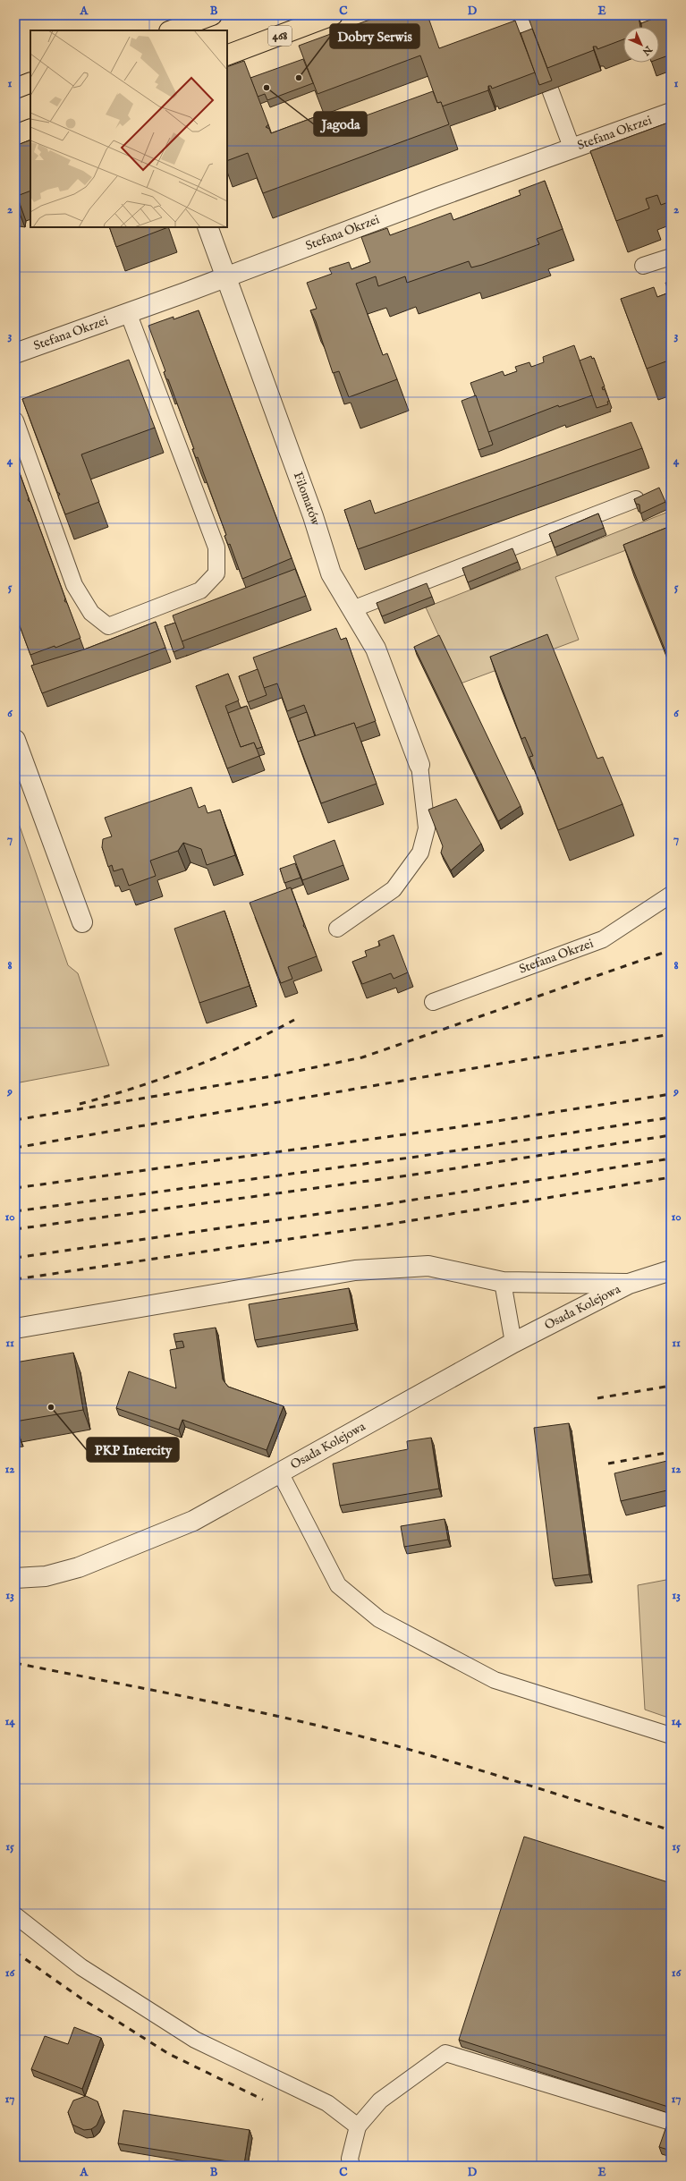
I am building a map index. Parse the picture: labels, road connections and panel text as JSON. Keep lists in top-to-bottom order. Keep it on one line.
{"streets":{"main road":["468"],"street":["Stefana Okrzei","Filomatów","Osada Kolejowa"]},"crossings":[["Stefana Okrzei","Filomatów"]],"places":["Dobry Serwis","Jagoda","PKP Intercity"],"north":"bottom right","grid":{"columns":["A","B","C","D","E"],"rows":["1","2","3","4","5","6","7","8","9","10","11","12","13","14","15","16","17"]}}
